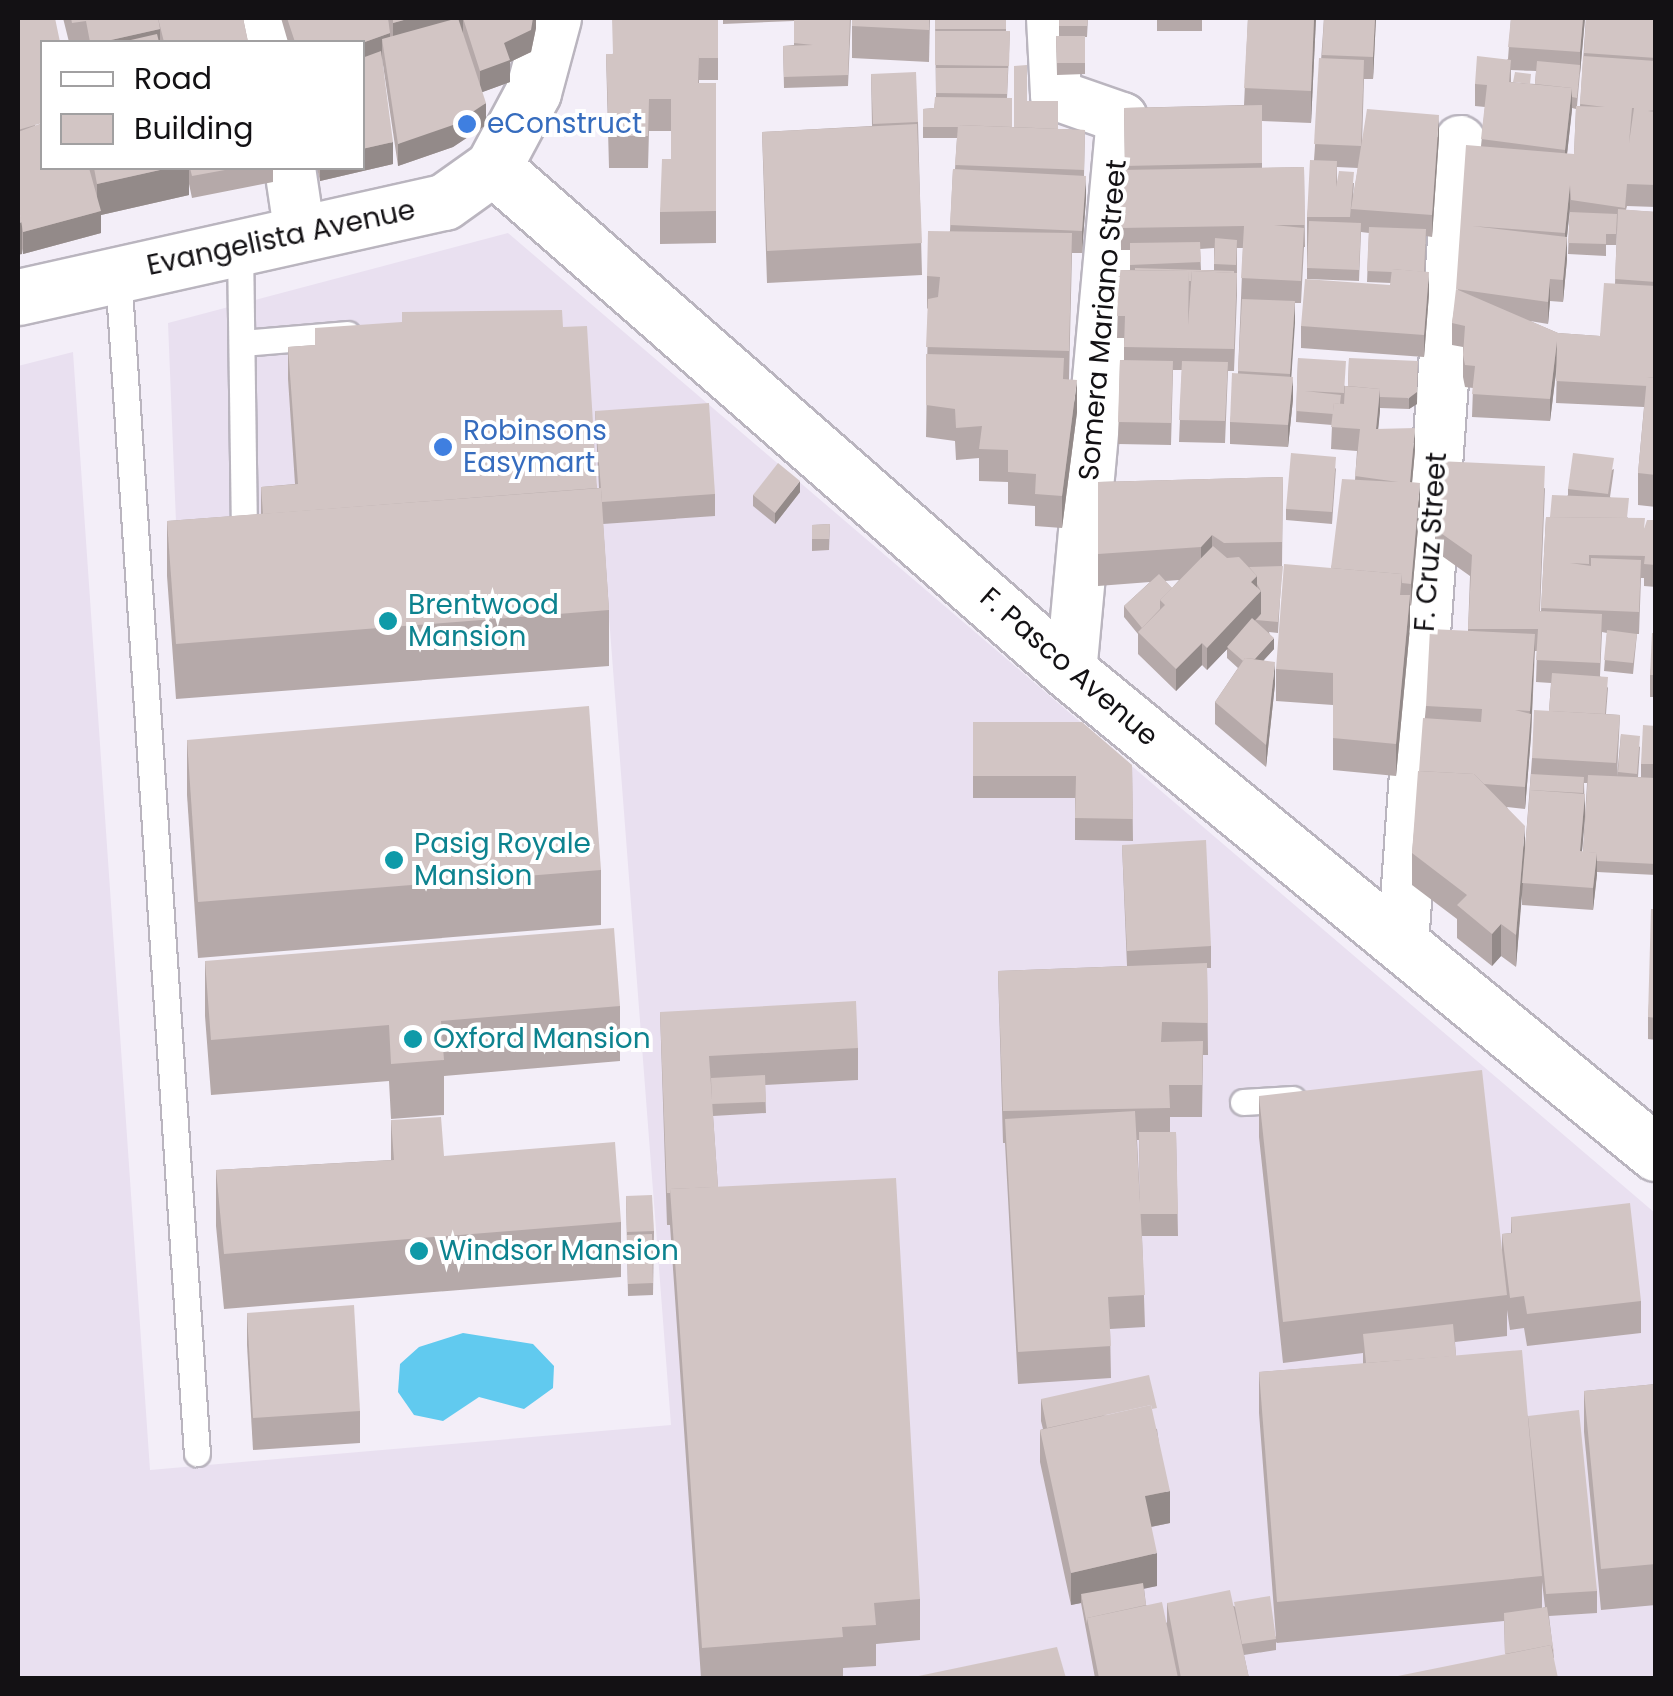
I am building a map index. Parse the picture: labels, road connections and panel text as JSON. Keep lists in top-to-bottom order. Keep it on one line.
{"streets":{"street":["Evangelista Avenue","Somera Mariano Street","F. Cruz Street","F. Pasco Avenue"]},"crossings":[["Evangelista Avenue","F. Pasco Avenue"],["Somera Mariano Street","F. Pasco Avenue"],["F. Cruz Street","F. Pasco Avenue"]],"places":["eConstruct","Robinsons Easymart","Brentwood Mansion","Pasig Royale Mansion","Oxford Mansion","Windsor Mansion"],"legend":["Road","Building"]}
